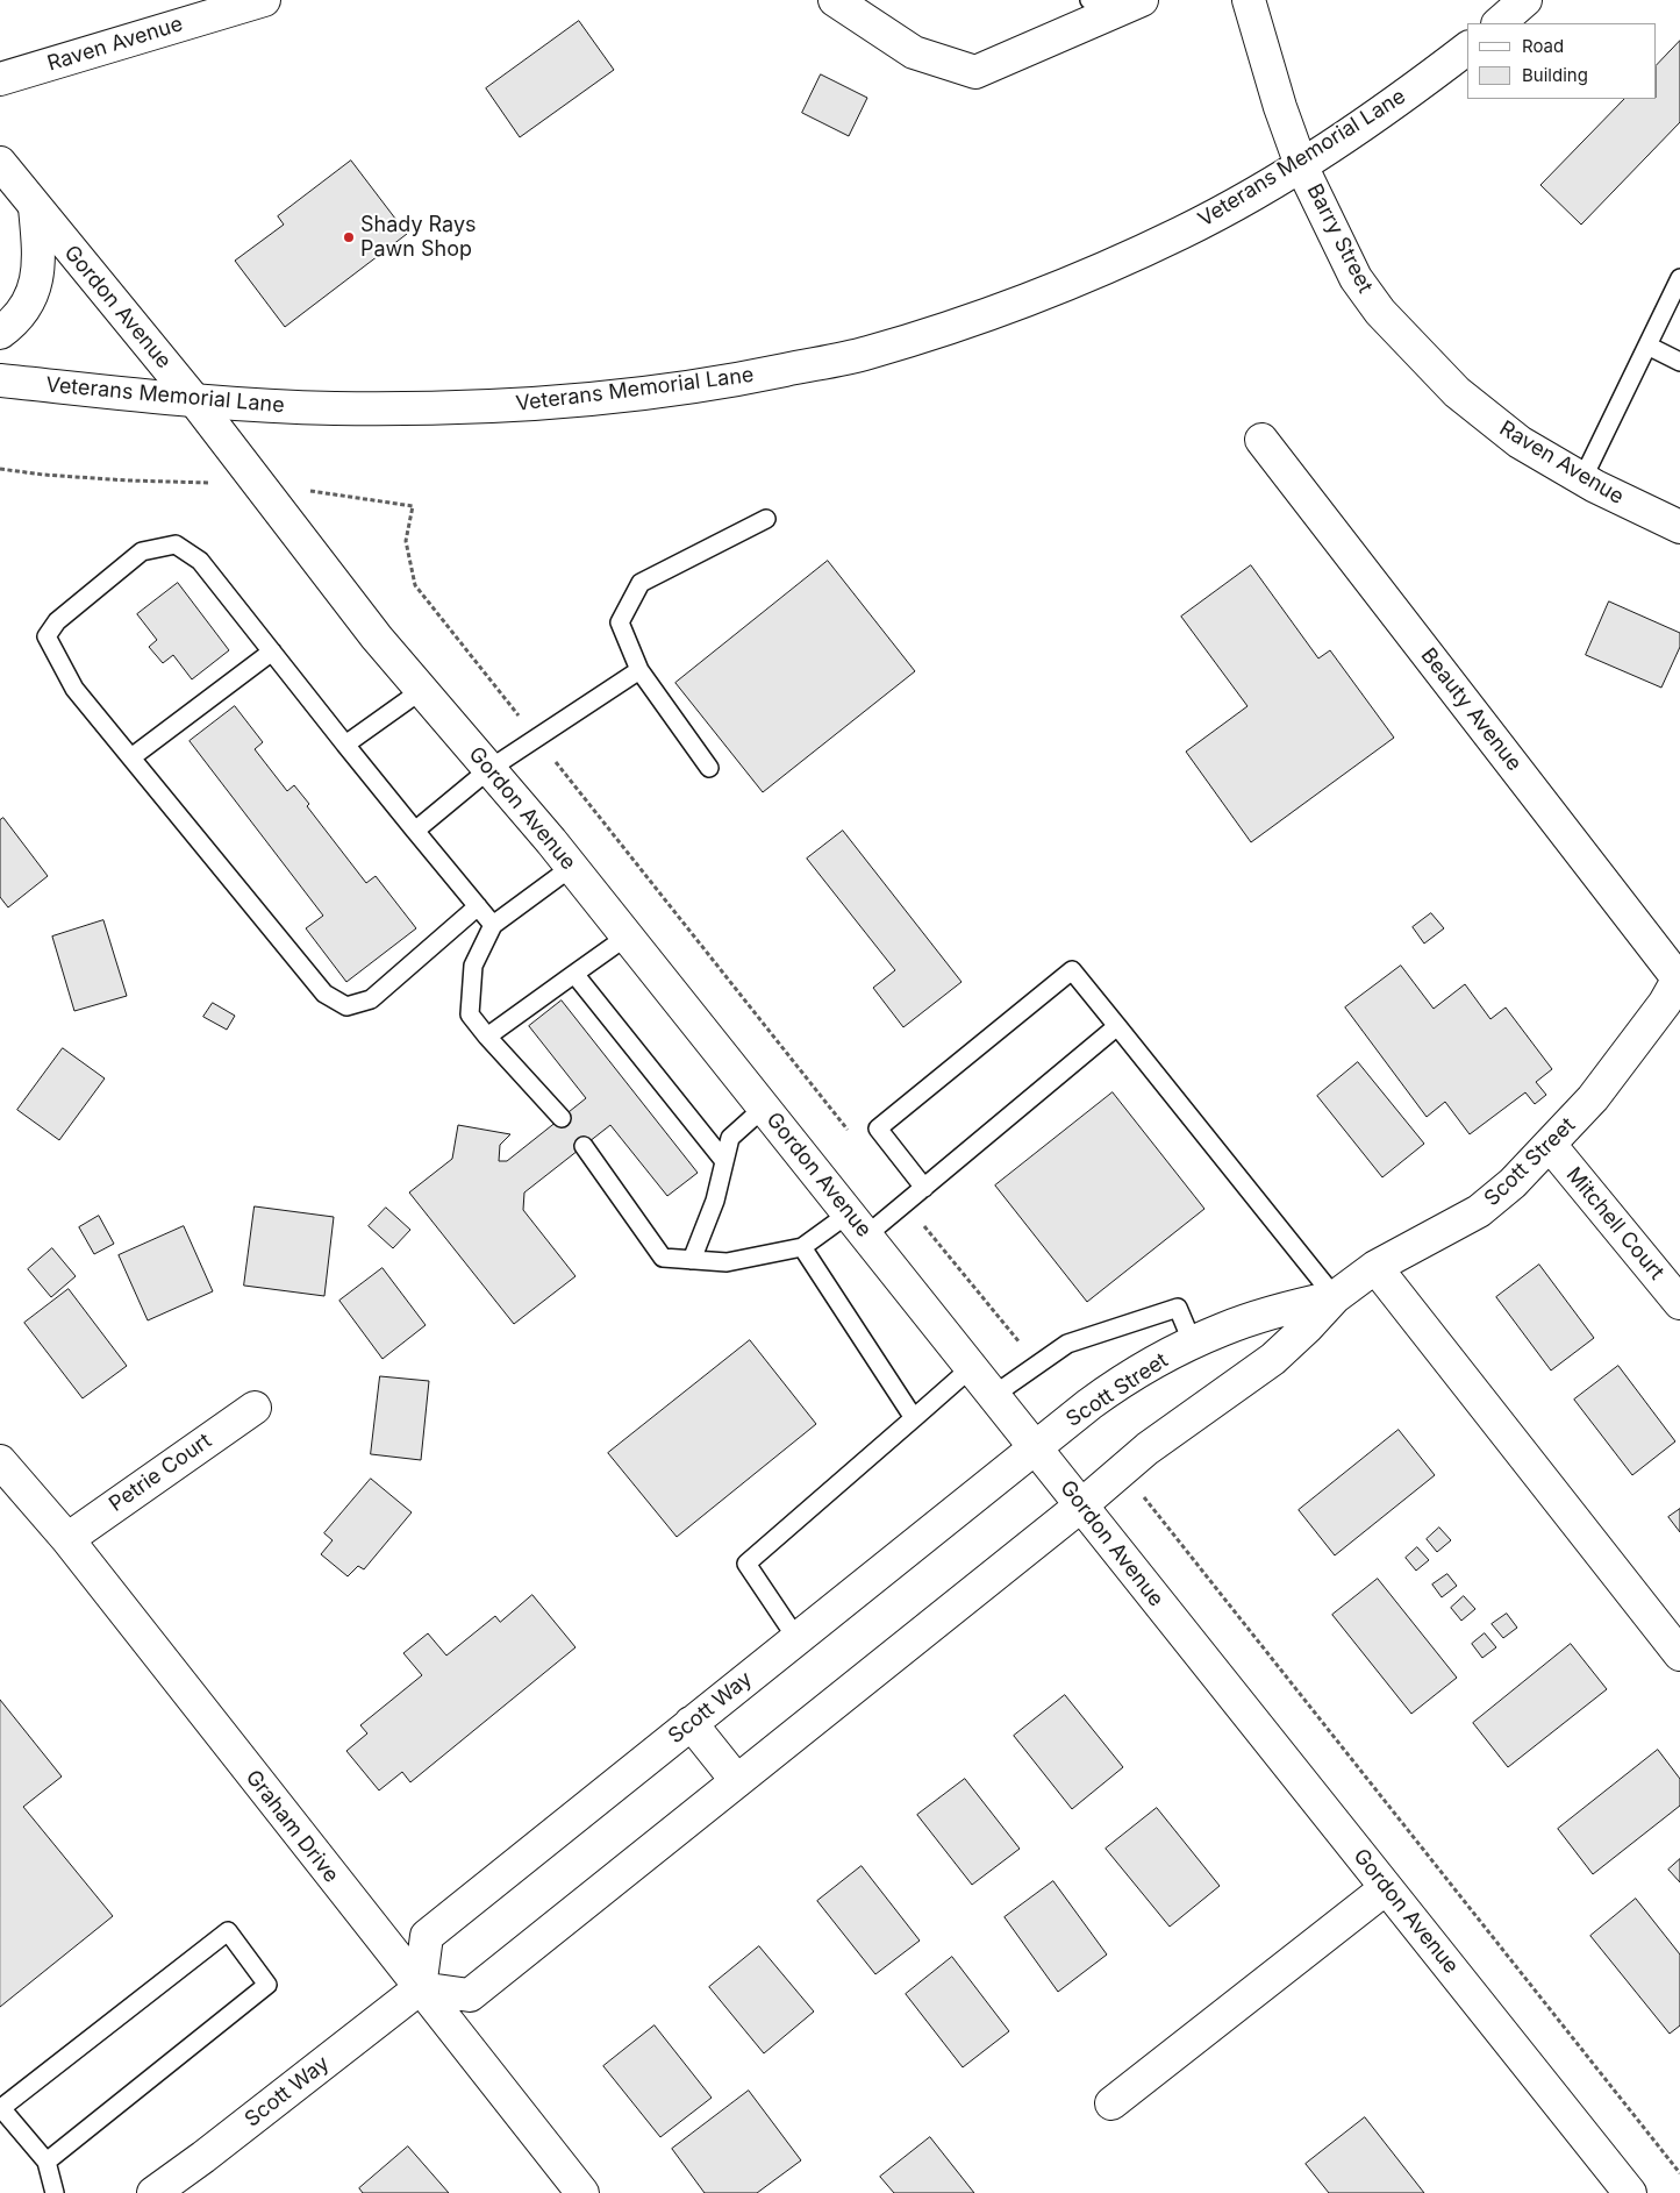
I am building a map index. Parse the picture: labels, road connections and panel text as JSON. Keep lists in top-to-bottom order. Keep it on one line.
{"streets":{"street":["Raven Avenue","Veterans Memorial Lane","Barry Street","Gordon Avenue","Beauty Avenue","Scott Street","Mitchell Court","Petrie Court","Scott Way","Graham Drive"]},"crossings":[["Raven Avenue","Barry Street"],["Veterans Memorial Lane","Barry Street"],["Veterans Memorial Lane","Gordon Avenue"],["Gordon Avenue","Scott Street"],["Gordon Avenue","Scott Way"],["Beauty Avenue","Scott Street"],["Scott Street","Mitchell Court"],["Scott Street","Scott Way"],["Petrie Court","Graham Drive"],["Scott Way","Graham Drive"]],"places":["Shady Rays Pawn Shop"],"legend":["Road","Building"]}
